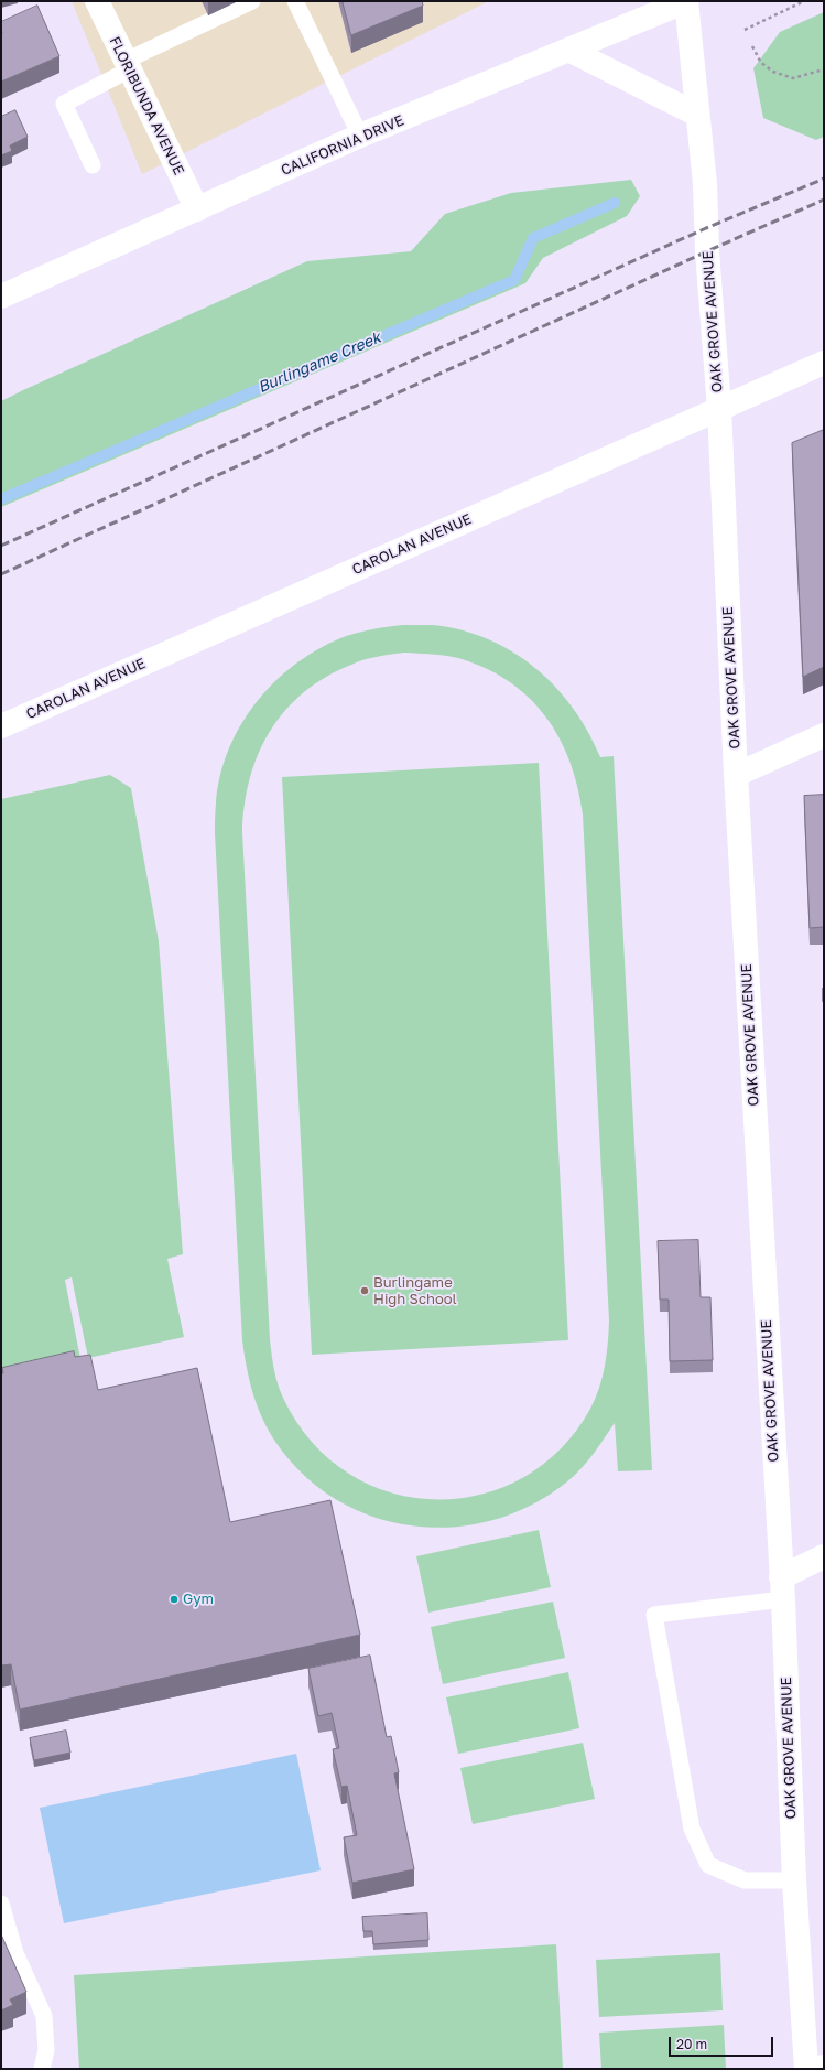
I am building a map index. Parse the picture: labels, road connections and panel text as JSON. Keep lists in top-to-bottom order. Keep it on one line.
{"streets":{"street":["FLORIBUNDA AVENUE","CALIFORNIA DRIVE","OAK GROVE AVENUE","CAROLAN AVENUE"]},"crossings":[["FLORIBUNDA AVENUE","CALIFORNIA DRIVE"],["CALIFORNIA DRIVE","OAK GROVE AVENUE"],["OAK GROVE AVENUE","CAROLAN AVENUE"]],"water":["Burlingame Creek"],"places":["Burlingame High School","Gym"],"scale_bar":"20 m"}
